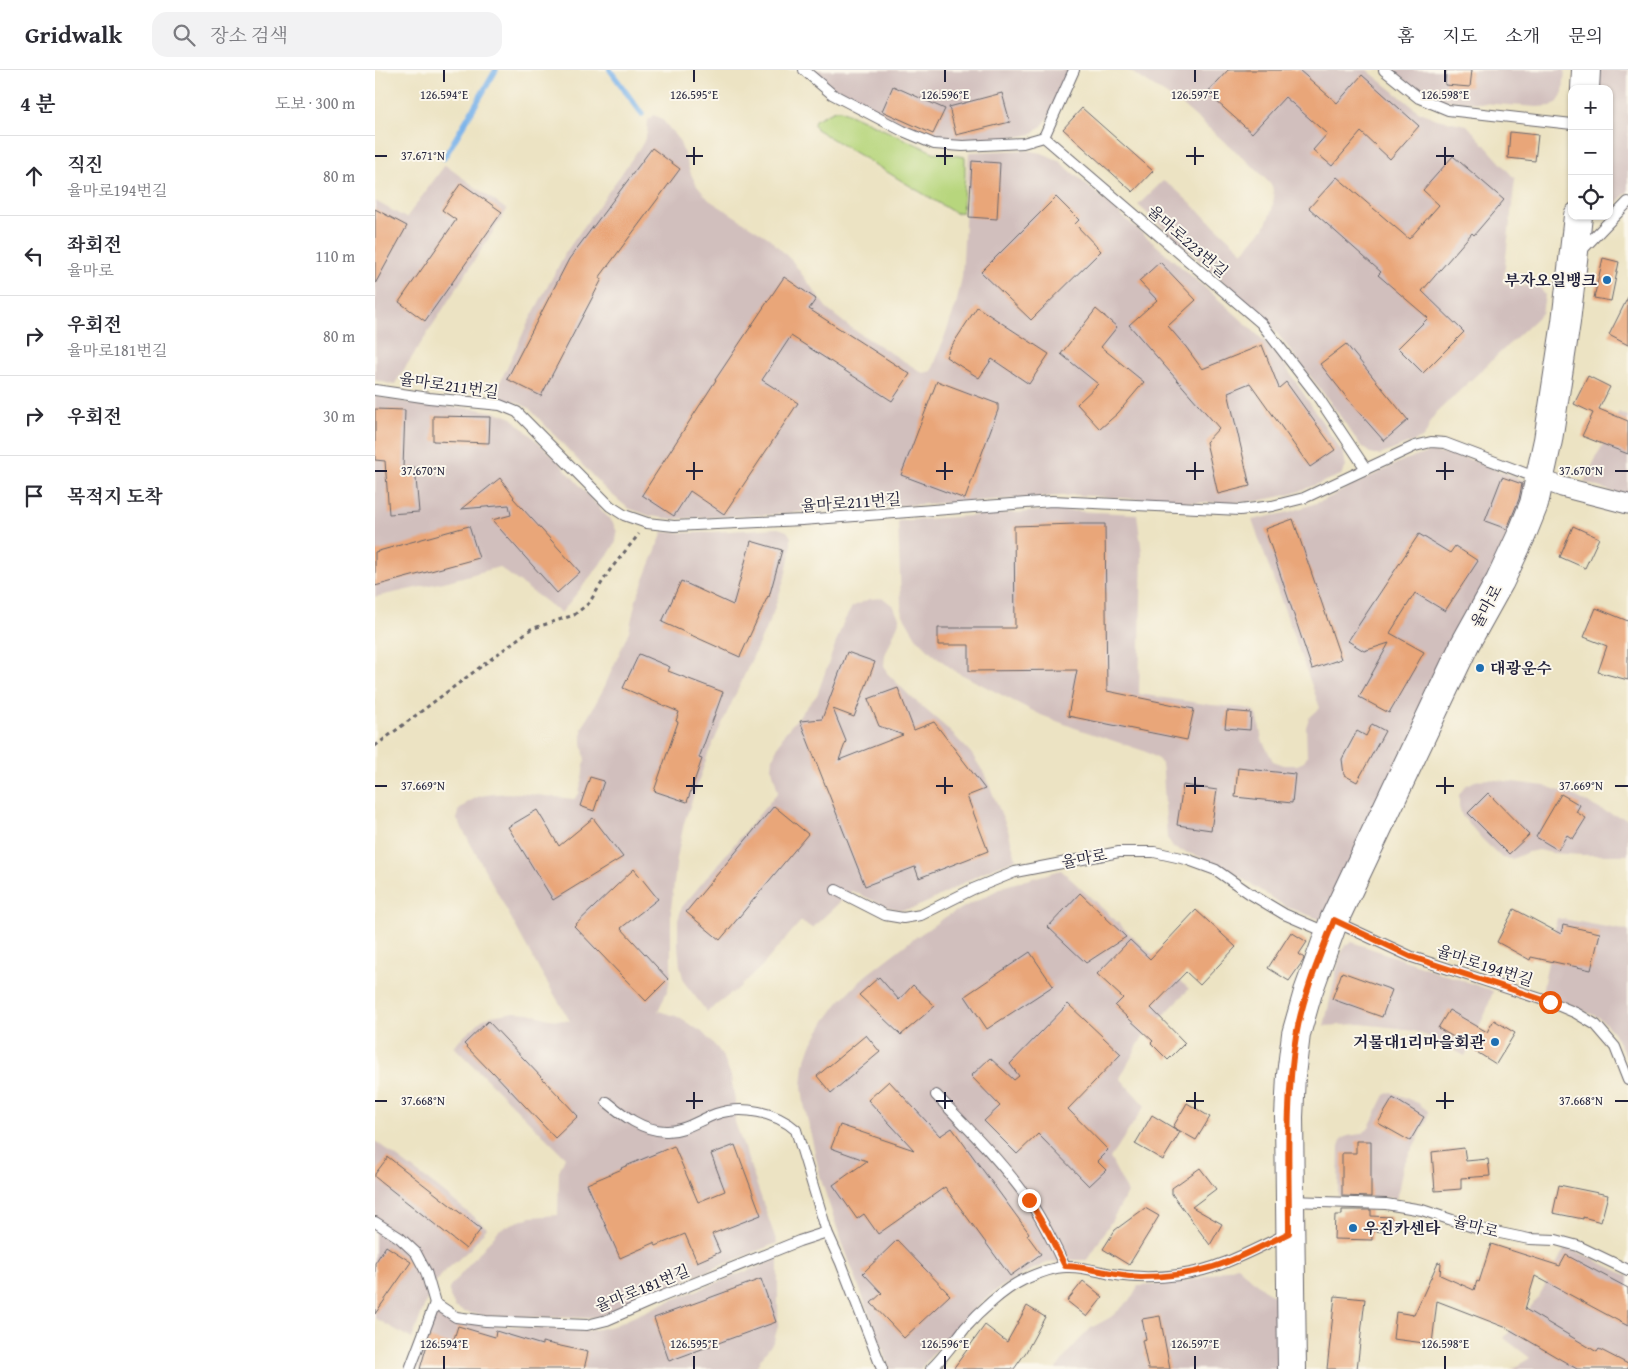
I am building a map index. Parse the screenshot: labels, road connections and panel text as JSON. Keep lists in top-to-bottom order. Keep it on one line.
{"streets":{"street":["율마로"],"lane":["율마로223번길","율마로211번길","율마로194번길","율마로181번길"]},"crossings":[["율마로223번길","율마로211번길"],["율마로211번길","율마로"],["율마로","율마로194번길"]],"places":["부자오일뱅크","대광운수","거물대1리마을회관","우진카센타"],"page":{"header":"Gridwalk","search":"장소 검색","nav":["홈","지도","소개","문의"],"heading":["4 분","도보 · 300 m"],"map_buttons":["+","−"],"list":[["직진","율마로194번길","80 m"],["좌회전","율마로","110 m"],["우회전","율마로181번길","80 m"],["우회전","30 m"],"목적지 도착"]},"coordinates":["126.594°E","126.595°E","126.596°E","126.597°E","126.598°E","37.671°N","37.670°N","37.669°N","37.668°N"]}
